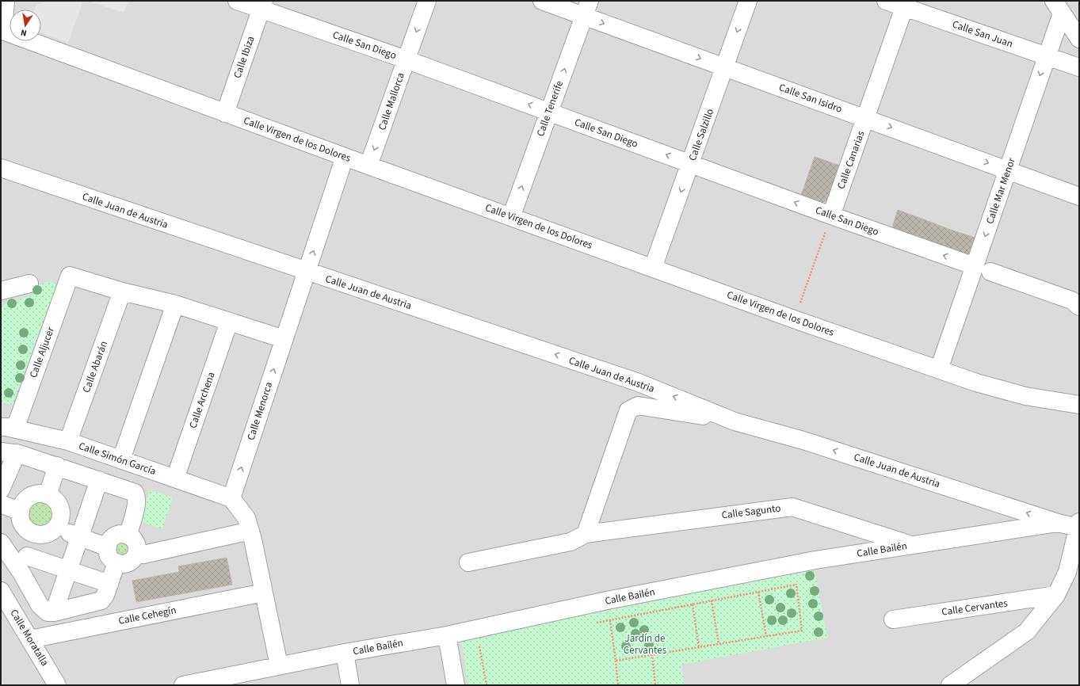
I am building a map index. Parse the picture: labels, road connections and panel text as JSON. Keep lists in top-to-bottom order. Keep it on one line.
{"streets":{"street":["Calle San Juan","Calle San Diego","Calle Ibiza","Calle San Isidro","Calle Mallorca","Calle Tenerife","Calle Salzillo","Calle Virgen de los Dolores","Calle Canarias","Calle Mar Menor","Calle Juan de Austria","Calle Aljucer","Calle Abarán","Calle Archena","Calle Menorca","Calle Simón García","Calle Sagunto","Calle Bailén","Calle Cervantes","Calle Cehegín","Calle Moratalla"]},"crossings":[["Calle San Juan","Calle Canarias"],["Calle San Juan","Calle Mar Menor"],["Calle San Diego","Calle Ibiza"],["Calle San Diego","Calle Mallorca"],["Calle San Diego","Calle Tenerife"],["Calle San Diego","Calle Salzillo"],["Calle San Diego","Calle Canarias"],["Calle San Diego","Calle Mar Menor"],["Calle Ibiza","Calle Virgen de los Dolores"],["Calle San Isidro","Calle Tenerife"],["Calle San Isidro","Calle Salzillo"],["Calle San Isidro","Calle Canarias"],["Calle San Isidro","Calle Mar Menor"],["Calle Mallorca","Calle Virgen de los Dolores"],["Calle Tenerife","Calle Virgen de los Dolores"],["Calle Salzillo","Calle Virgen de los Dolores"],["Calle Virgen de los Dolores","Calle Mar Menor"],["Calle Virgen de los Dolores","Calle Menorca"],["Calle Juan de Austria","Calle Menorca"],["Calle Juan de Austria","Calle Sagunto"],["Calle Juan de Austria","Calle Bailén"],["Calle Aljucer","Calle Abarán"],["Calle Aljucer","Calle Simón García"],["Calle Abarán","Calle Simón García"],["Calle Archena","Calle Simón García"],["Calle Menorca","Calle Simón García"],["Calle Sagunto","Calle Bailén"],["Calle Cehegín","Calle Moratalla"]],"one_way":["Calle San Diego","Calle San Isidro","Calle Mallorca","Calle Tenerife","Calle Salzillo","Calle Mar Menor","Calle Juan de Austria"],"parks":["Jardín de Cervantes"],"north":"bottom"}
